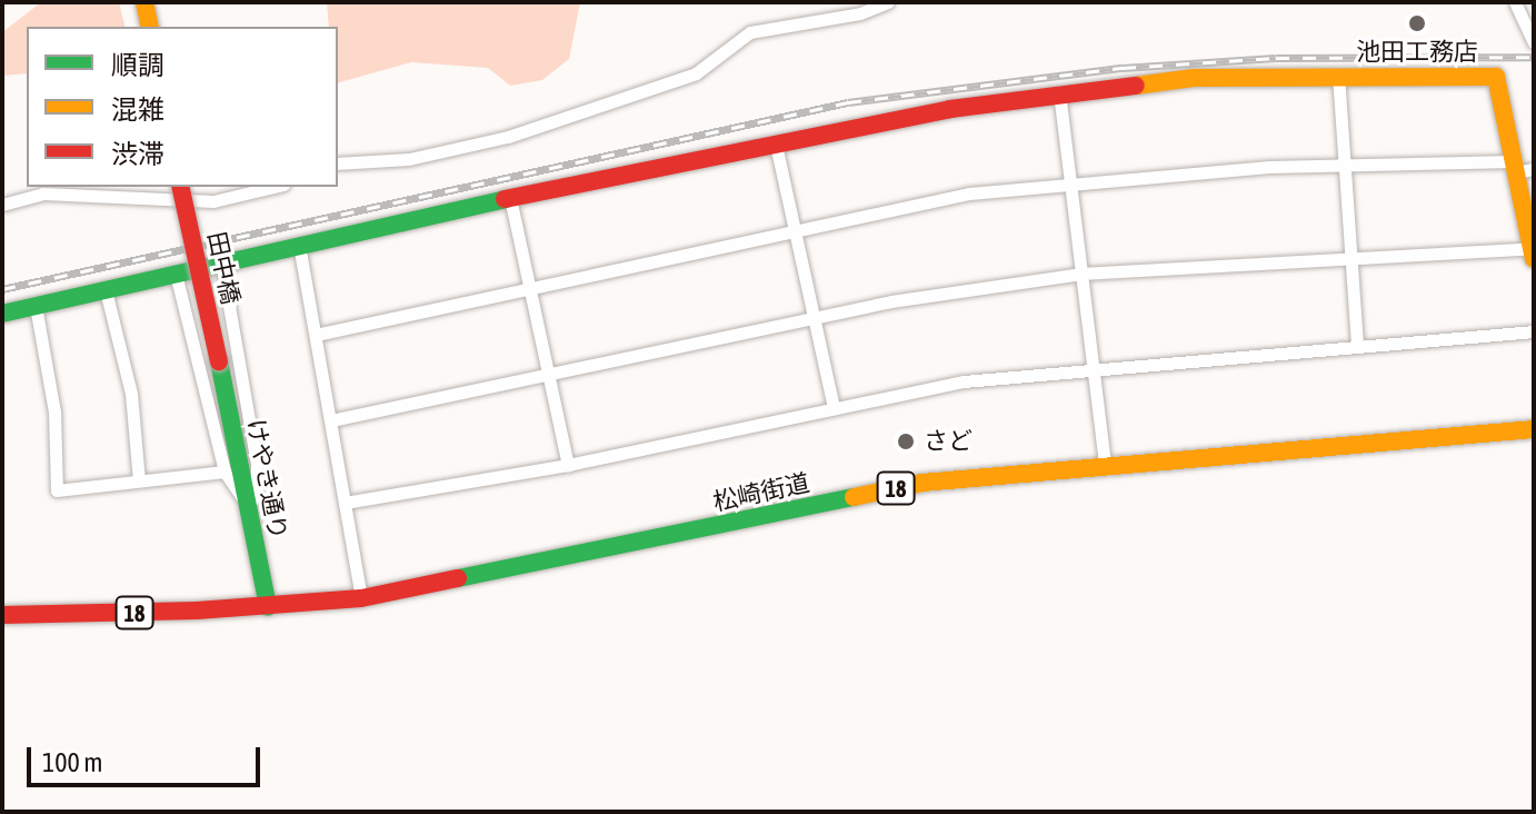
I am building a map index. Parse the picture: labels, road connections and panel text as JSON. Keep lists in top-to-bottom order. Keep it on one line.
{"streets":{"street":["田中橋","けやき通り","18","松崎街道"]},"crossings":[["田中橋","けやき通り"],["けやき通り","松崎街道"]],"places":["池田工務店","さど"],"legend":["順調","混雑","渋滞"],"scale_bar":"100 m"}
